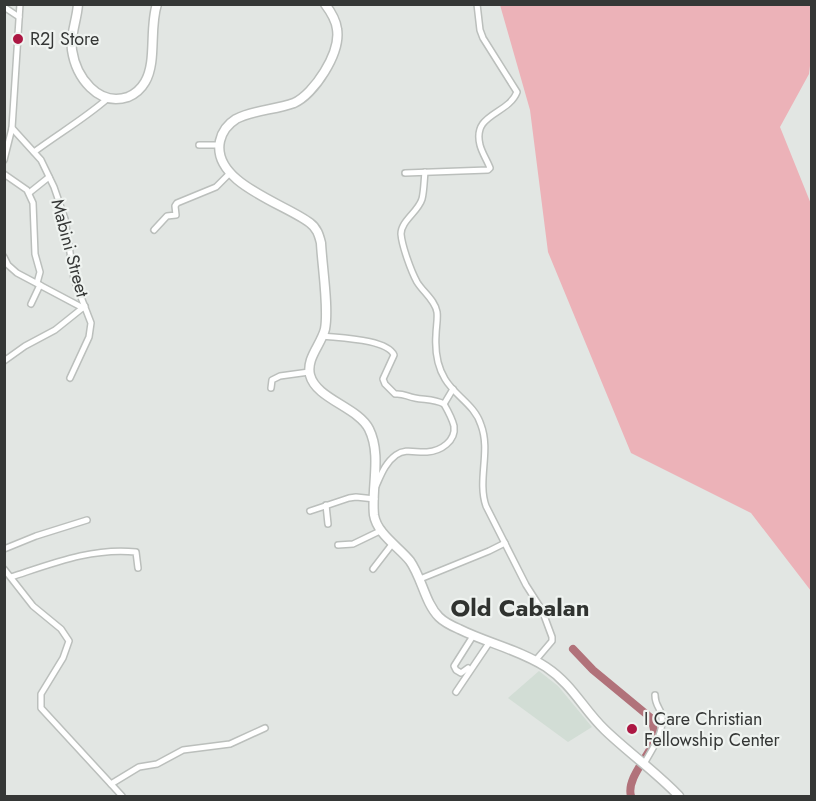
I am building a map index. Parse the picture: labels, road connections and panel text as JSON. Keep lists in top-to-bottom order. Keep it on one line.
{"streets":{"street":["Mabini Street"]},"districts":["Old Cabalan"],"places":["R2J Store","I Care Christian Fellowship Center"]}
